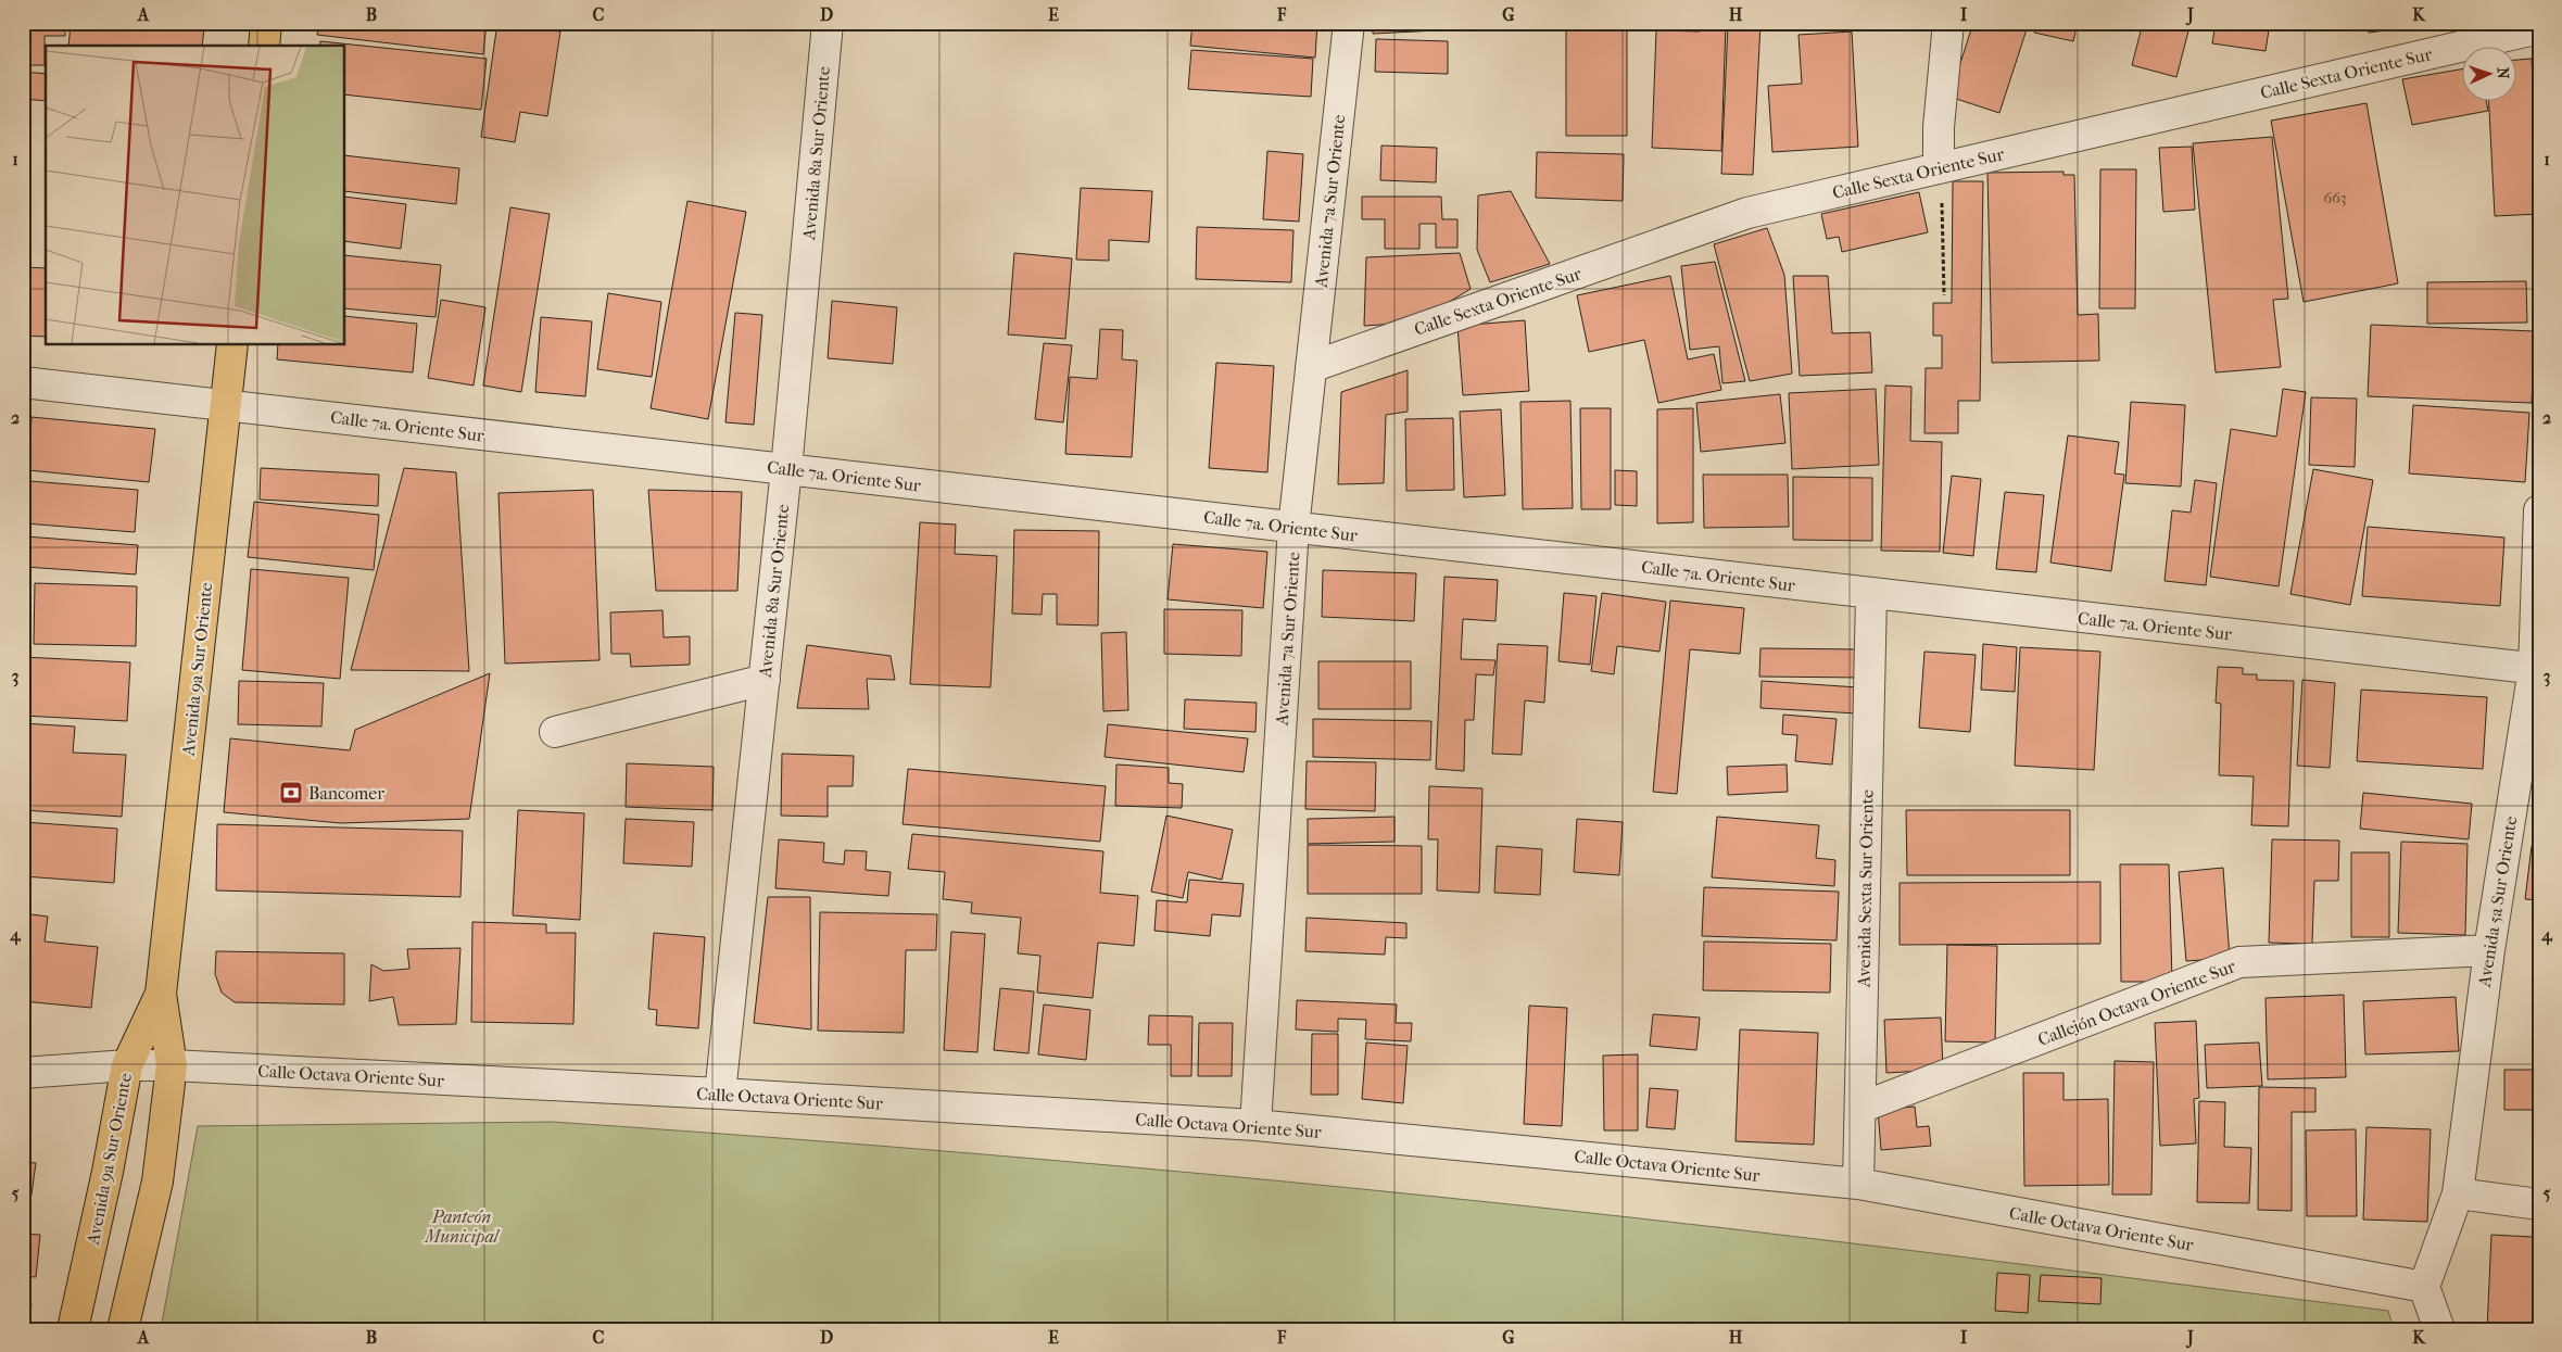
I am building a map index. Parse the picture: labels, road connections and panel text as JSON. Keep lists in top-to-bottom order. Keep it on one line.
{"streets":{"main road":["Avenida 9a Sur Oriente"],"street":["Calle Sexta Oriente Sur","Avenida 8a Sur Oriente","Avenida 7a Sur Oriente","Calle 7a. Oriente Sur","Avenida Sexta Sur Oriente","Avenida 5a Sur Oriente","Callejón Octava Oriente Sur","Calle Octava Oriente Sur"]},"crossings":[["Calle Sexta Oriente Sur","Avenida 7a Sur Oriente"],["Avenida 8a Sur Oriente","Calle 7a. Oriente Sur"],["Avenida 8a Sur Oriente","Calle Octava Oriente Sur"],["Avenida 7a Sur Oriente","Calle 7a. Oriente Sur"],["Avenida 7a Sur Oriente","Calle Octava Oriente Sur"],["Calle 7a. Oriente Sur","Avenida 9a Sur Oriente"],["Calle 7a. Oriente Sur","Avenida Sexta Sur Oriente"],["Calle 7a. Oriente Sur","Avenida 5a Sur Oriente"],["Avenida 9a Sur Oriente","Calle Octava Oriente Sur"],["Avenida Sexta Sur Oriente","Callejón Octava Oriente Sur"],["Avenida Sexta Sur Oriente","Calle Octava Oriente Sur"],["Avenida 5a Sur Oriente","Callejón Octava Oriente Sur"],["Avenida 5a Sur Oriente","Calle Octava Oriente Sur"]],"parks":["Panteón Municipal"],"places":{"bank":["Bancomer"]},"house_numbers":["663"],"north":"right","grid":{"columns":["A","B","C","D","E","F","G","H","I","J","K"],"rows":["1","2","3","4","5"]}}
